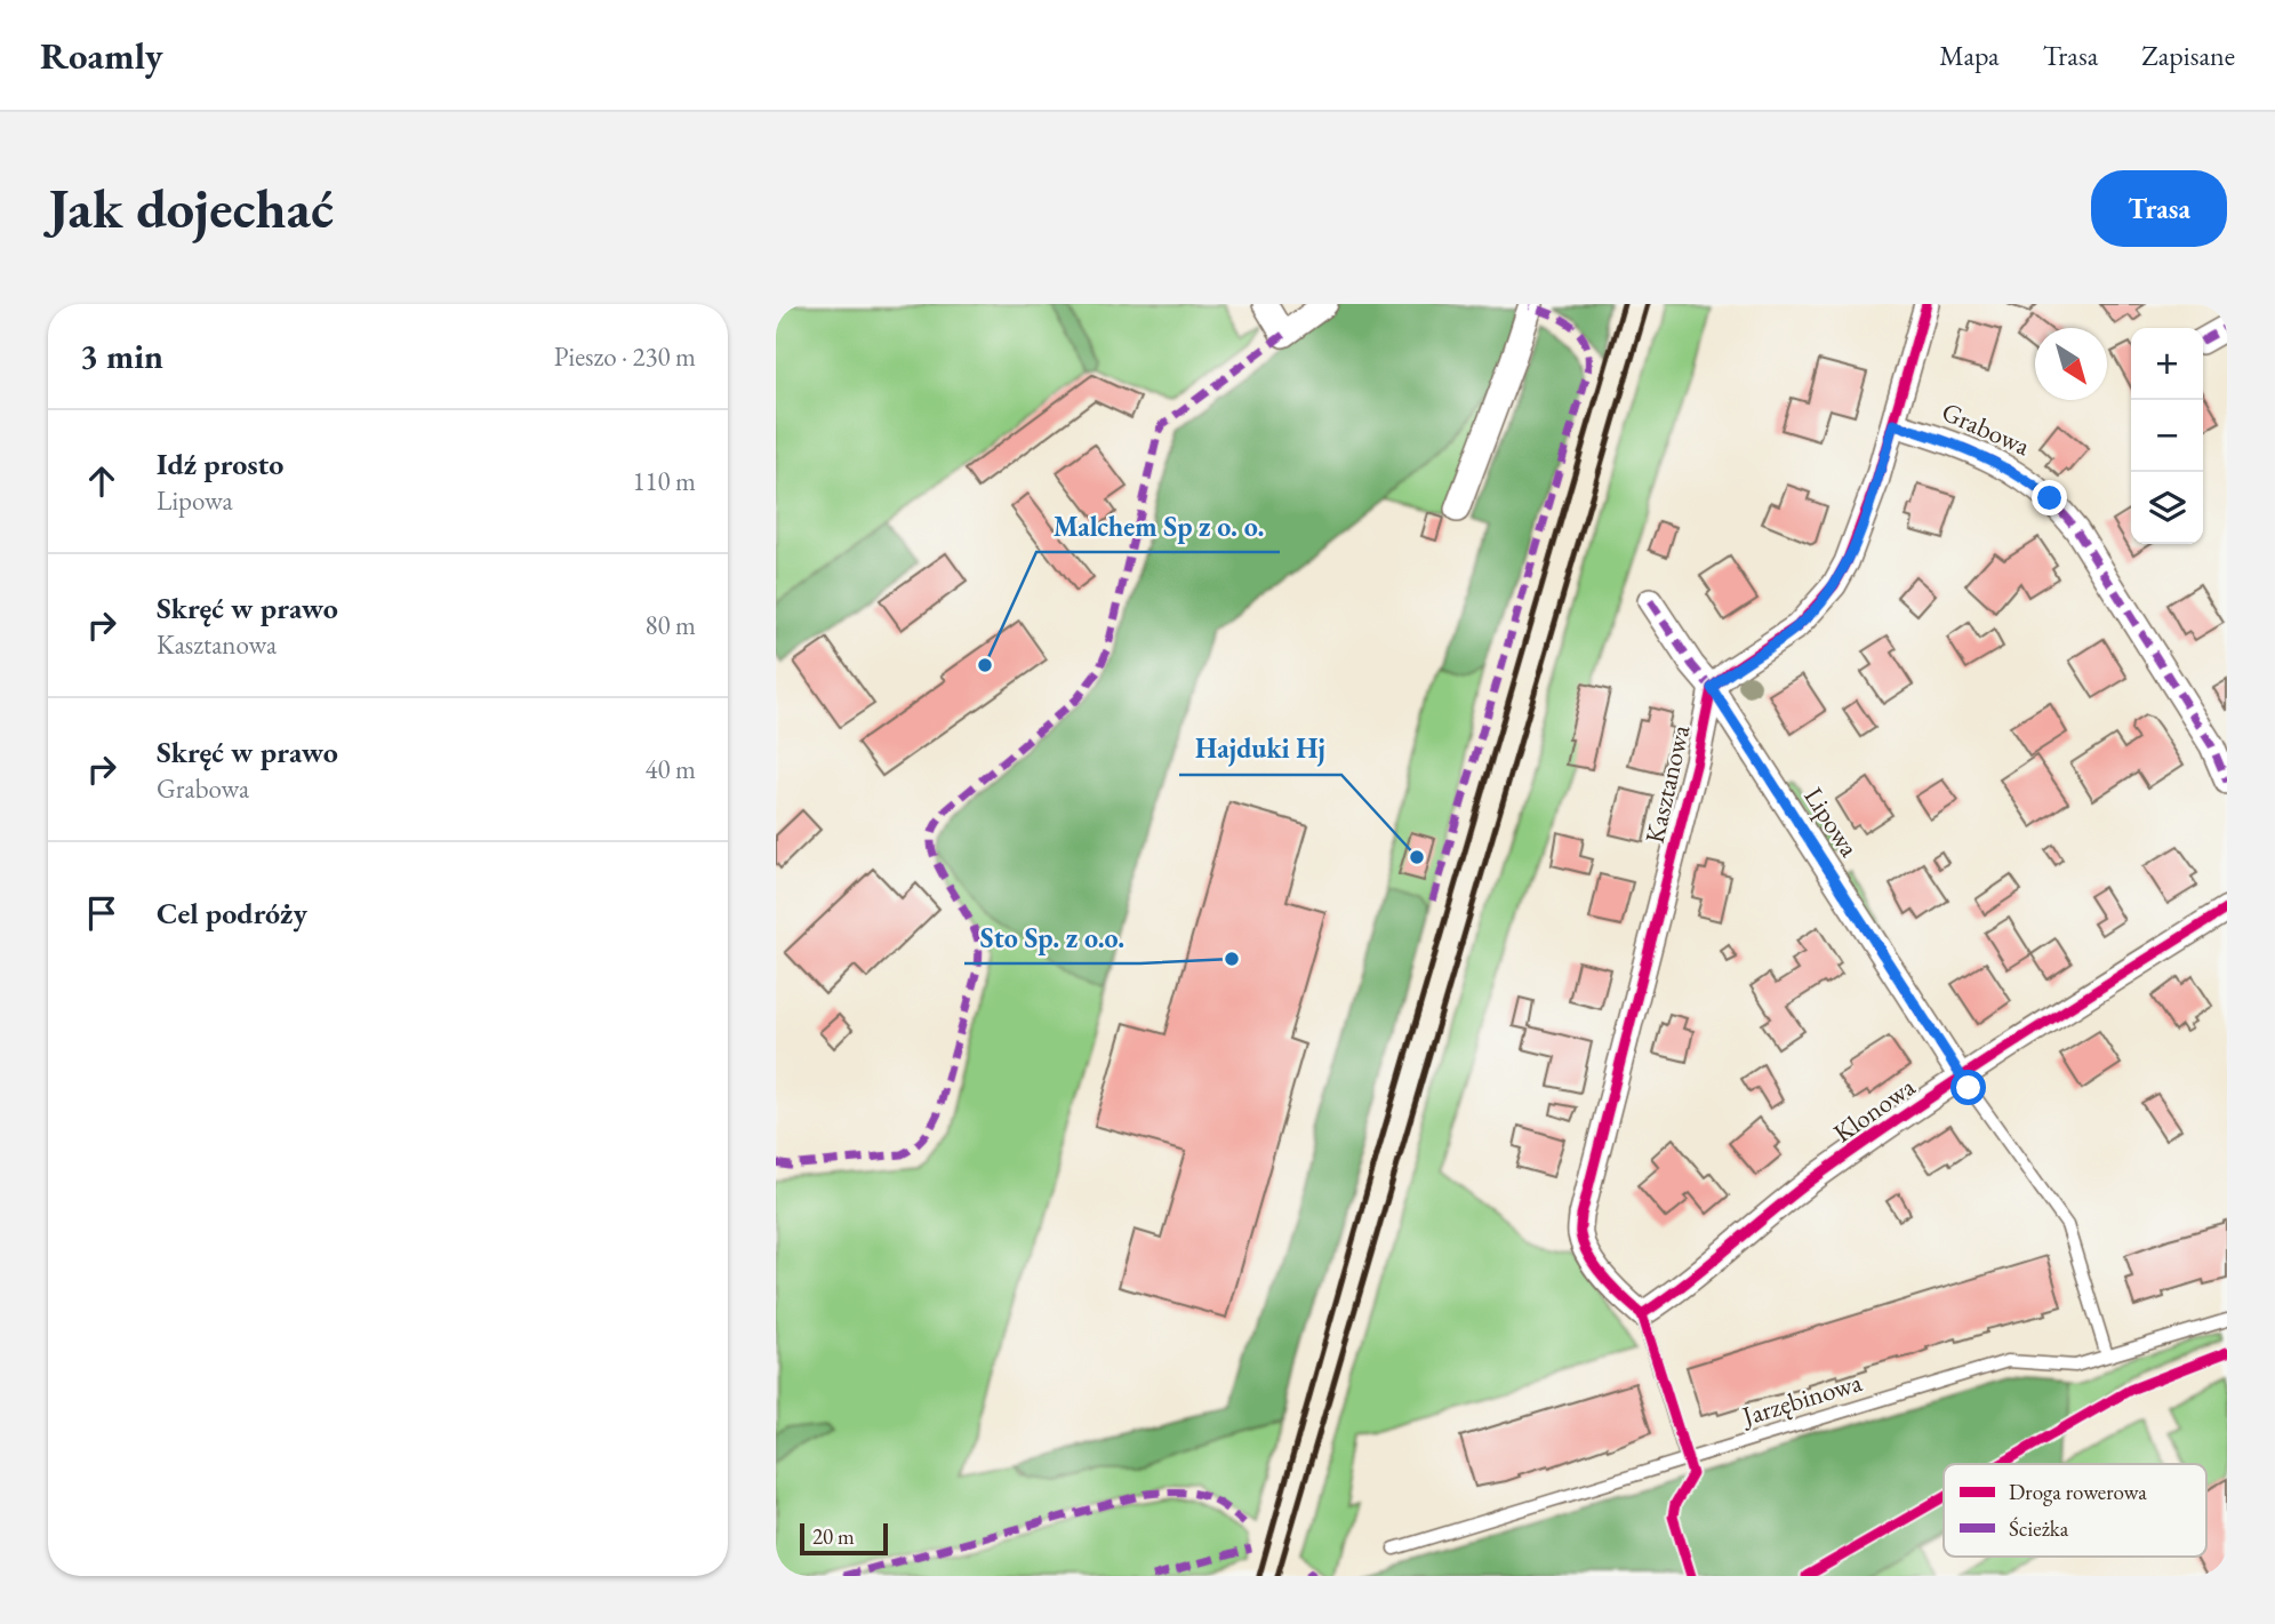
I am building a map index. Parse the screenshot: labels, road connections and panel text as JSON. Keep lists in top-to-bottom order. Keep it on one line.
{"streets":{"street":["Grabowa","Kasztanowa","Lipowa","Klonowa"],"lane":["Jarzębinowa"]},"crossings":[["Kasztanowa","Lipowa"],["Kasztanowa","Klonowa"],["Lipowa","Klonowa"]],"places":["Malchem Sp z o. o.","Hajduki Hj","Sto Sp. z o.o."],"legend":["Droga rowerowa","Ścieżka"],"scale_bar":"20 m","north":"bottom right","page":{"header":"Roamly","nav":["Mapa","Trasa","Zapisane"],"buttons":"Trasa","title":"Jak dojechać","heading":["3 min","Pieszo · 230 m"],"map_buttons":["+","−"],"list":[["Idź prosto","Lipowa","110 m"],["Skręć w prawo","Kasztanowa","80 m"],["Skręć w prawo","Grabowa","40 m"],"Cel podróży"],"scale":"20 m"}}
